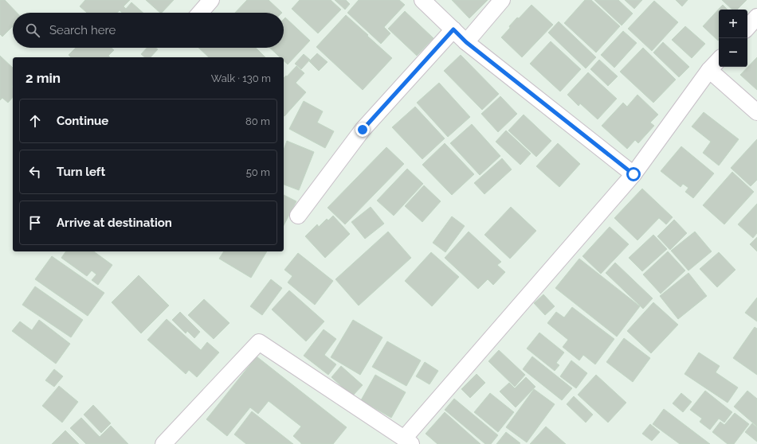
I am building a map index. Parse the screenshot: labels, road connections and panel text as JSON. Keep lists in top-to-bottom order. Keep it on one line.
{"page":{"map_buttons":["+","−"],"search":"Search here","heading":["2 min","Walk · 130 m"],"list":[["Continue","80 m"],["Turn left","50 m"],"Arrive at destination"]}}
